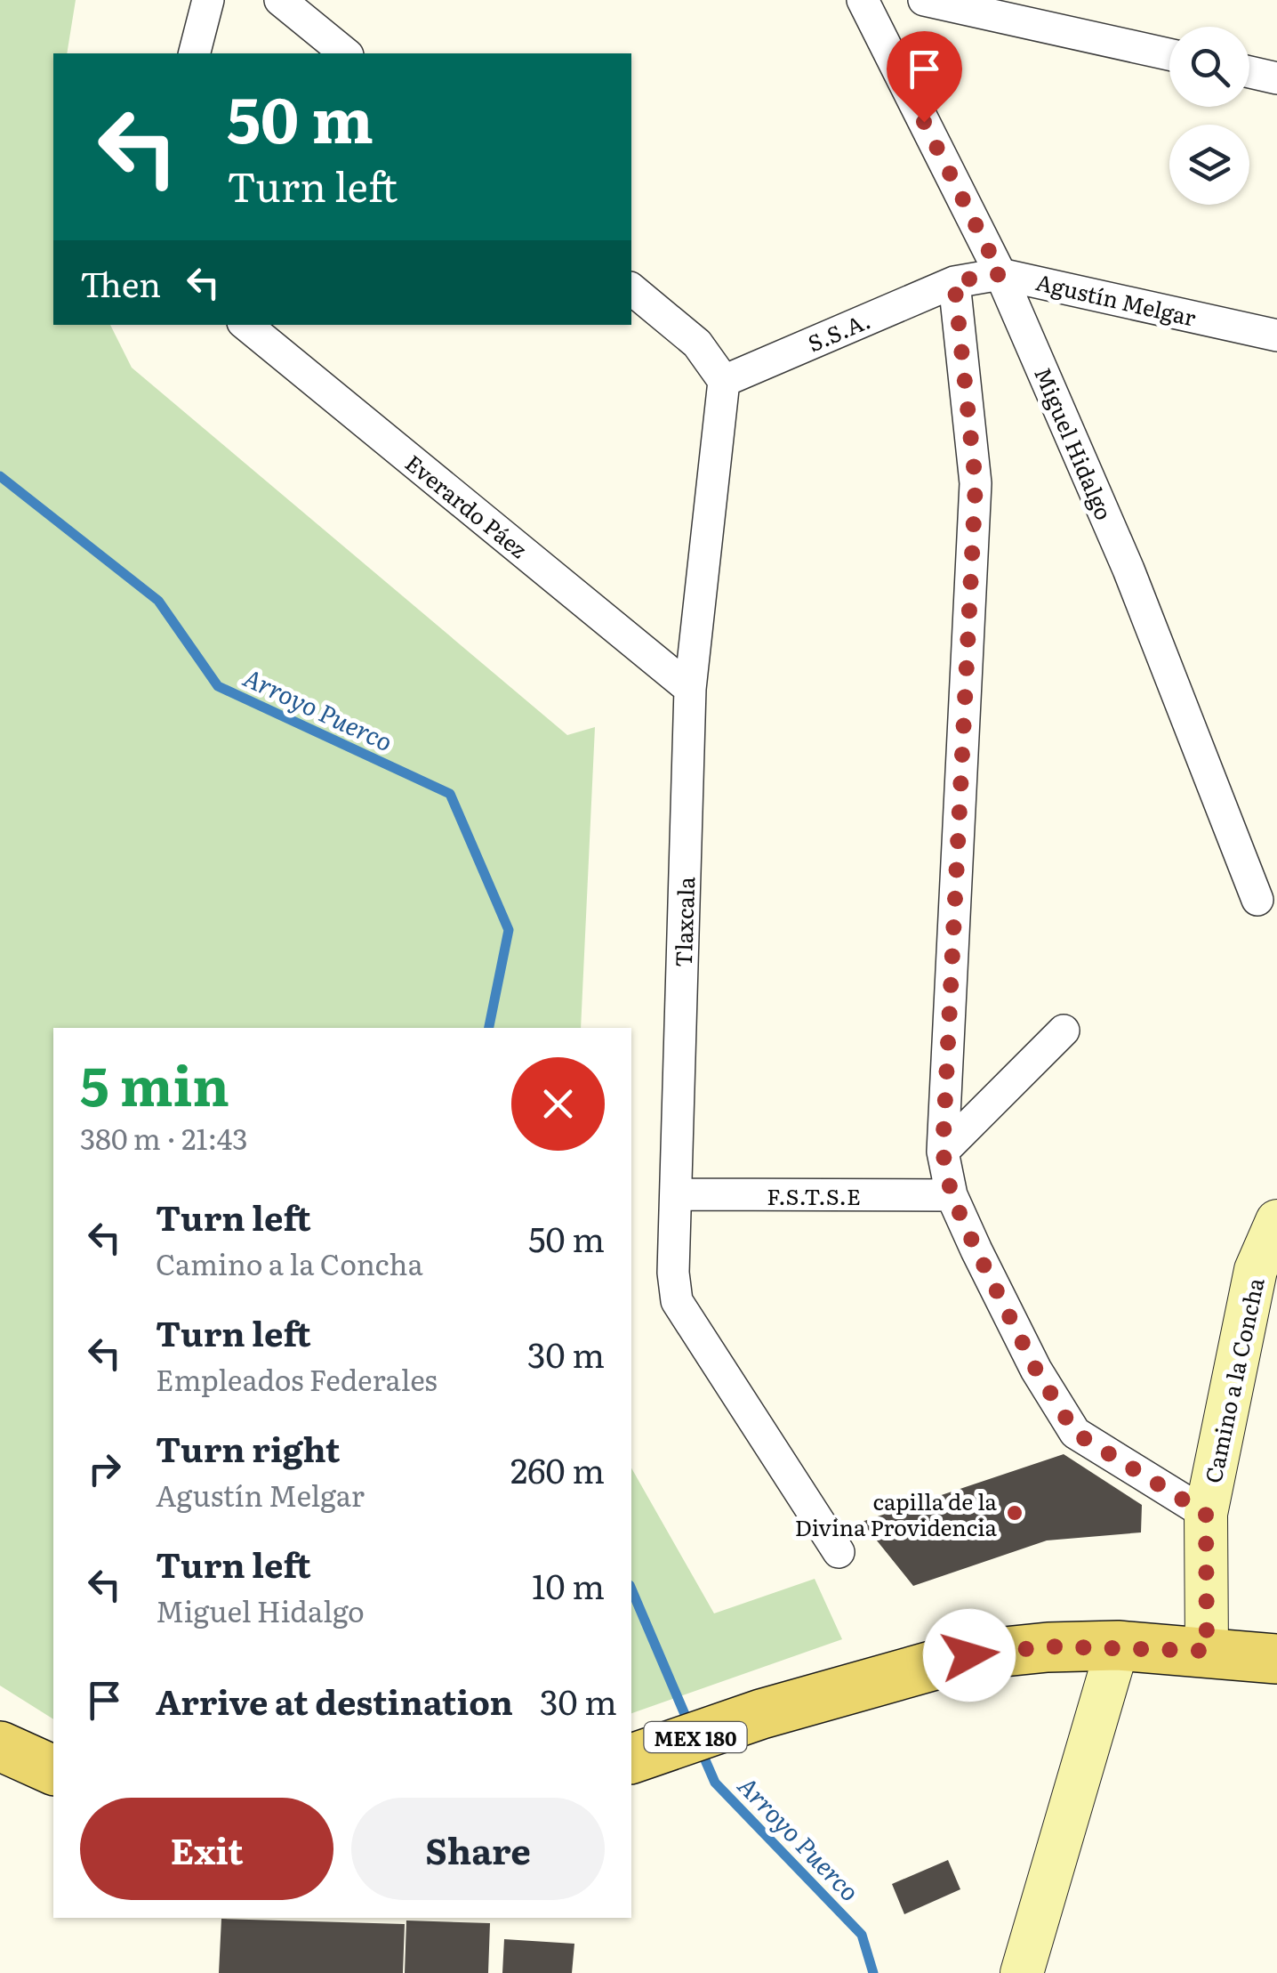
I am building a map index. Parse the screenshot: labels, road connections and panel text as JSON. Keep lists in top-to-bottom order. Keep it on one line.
{"streets":{"main road":["MEX 180"],"street":["Agustín Melgar","S.S.A.","Miguel Hidalgo","Everardo Páez","Tlaxcala","F.S.T.S.E","Camino a la Concha"]},"crossings":[["Agustín Melgar","S.S.A."],["Agustín Melgar","Miguel Hidalgo"],["S.S.A.","Tlaxcala"],["Everardo Páez","Tlaxcala"],["Tlaxcala","F.S.T.S.E"],["Camino a la Concha","MEX 180"]],"water":["Arroyo Puerco"],"places":["capilla de la Divina Providencia"],"page":{"turn":["50 m","Turn left"],"then":"Then","heading":["5 min","380 m · 21:43"],"list":[{"name":"Turn left","note":"Camino a la Concha","value":"50 m"},{"name":"Turn left","note":"Empleados Federales","value":"30 m"},{"name":"Turn right","note":"Agustín Melgar","value":"260 m"},{"name":"Turn left","note":"Miguel Hidalgo","value":"10 m"},{"name":"Arrive at destination","value":"30 m"}],"buttons":["Exit","Share"]}}
